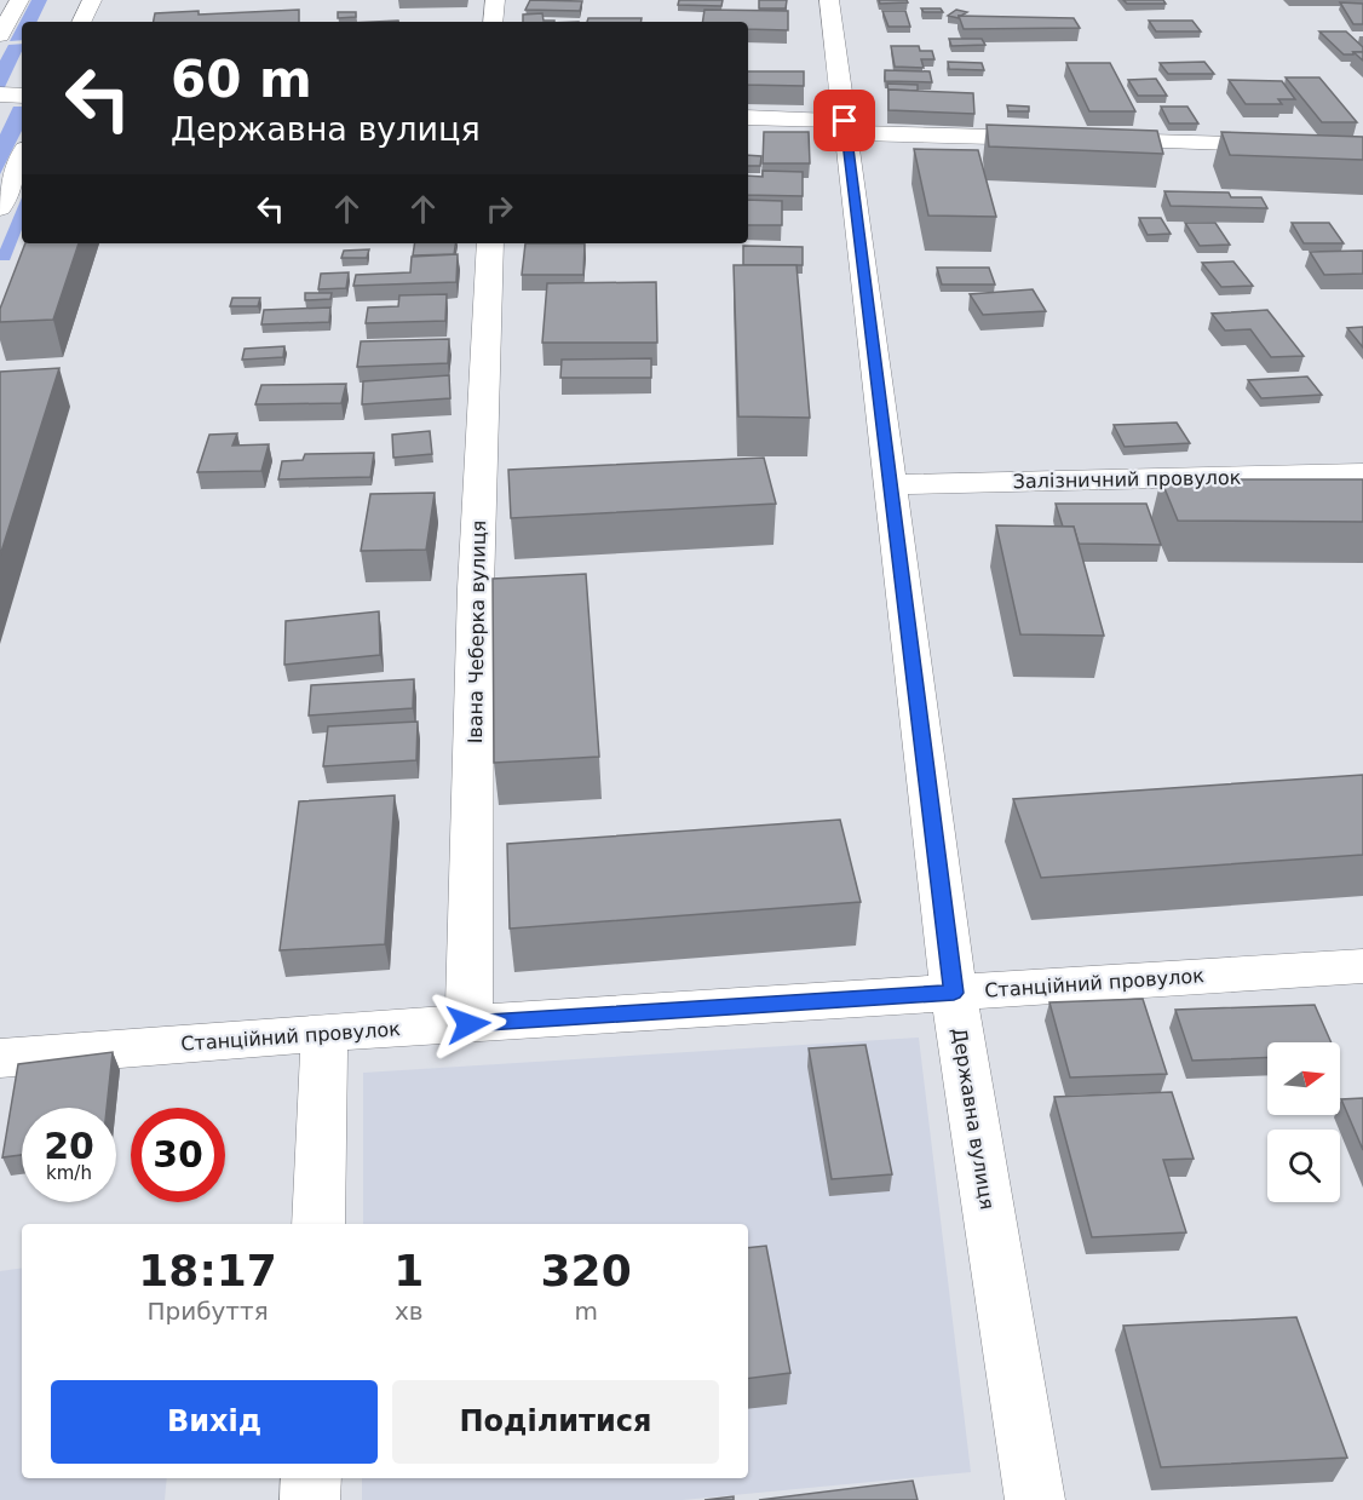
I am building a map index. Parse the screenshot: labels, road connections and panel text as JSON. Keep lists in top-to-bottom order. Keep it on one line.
{"streets":{"street":["Залізничний провулок","Івана Чеберка вулиця","Станційний провулок","Державна вулиця"]},"crossings":[["Залізничний провулок","Державна вулиця"],["Івана Чеберка вулиця","Станційний провулок"],["Станційний провулок","Державна вулиця"]],"north":"right","page":{"turn":["60 m","Державна вулиця"],"speed":"20 km/h","limit":"30","eta":["18:17","Прибуття","1","хв","320","m"],"buttons":["Вихід","Поділитися"]}}
